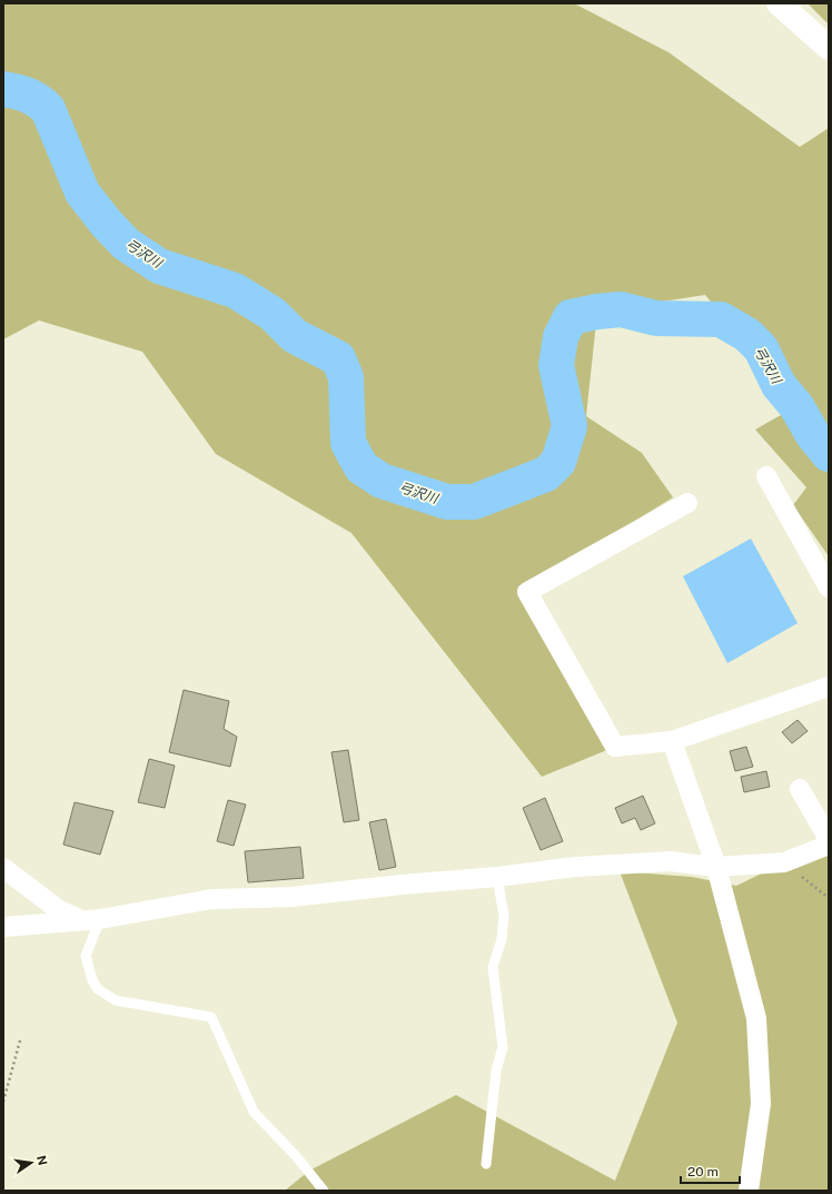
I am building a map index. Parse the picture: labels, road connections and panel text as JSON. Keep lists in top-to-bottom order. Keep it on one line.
{"water":["弓沢川"],"scale_bar":"20 m","north":"right"}
